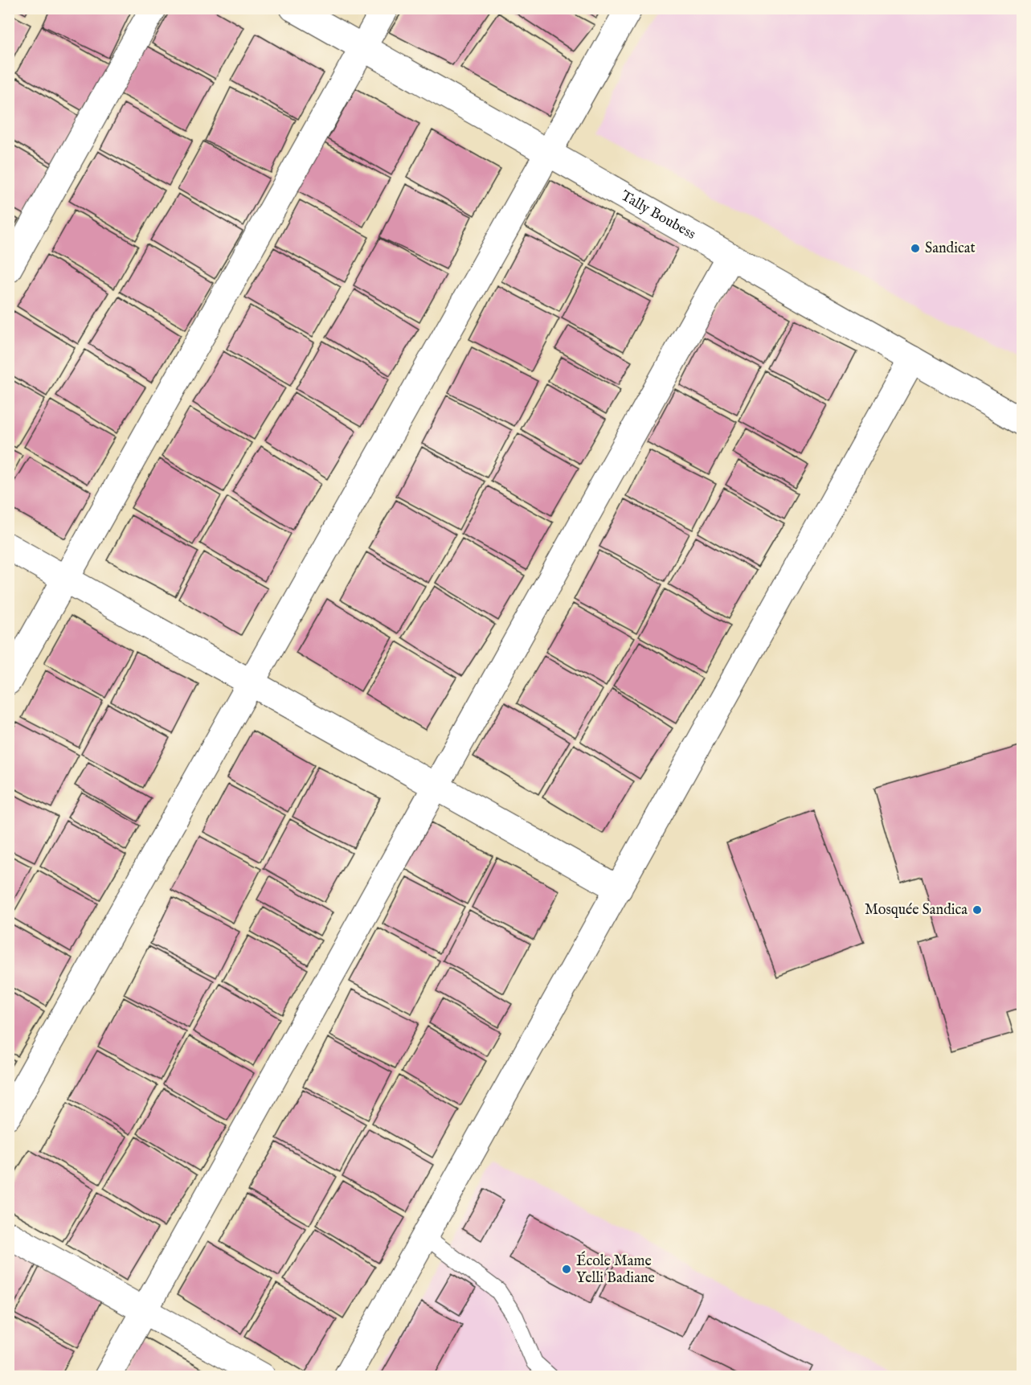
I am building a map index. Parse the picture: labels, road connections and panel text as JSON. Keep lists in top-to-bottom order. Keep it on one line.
{"streets":{"street":["Tally Boubess"]},"places":["Sandicat","Mosquée Sandica","École Mame Yelli Badiane"]}
